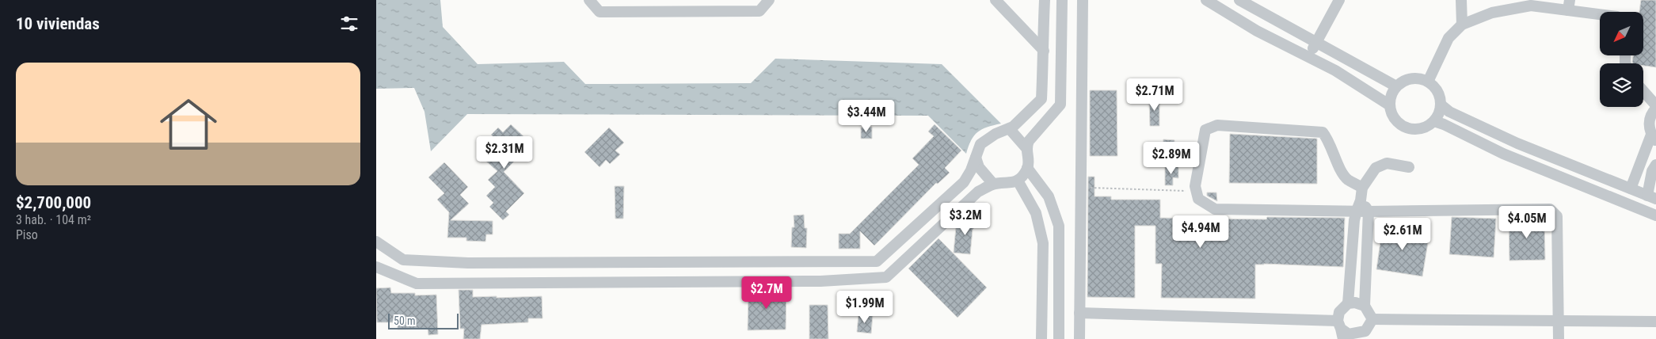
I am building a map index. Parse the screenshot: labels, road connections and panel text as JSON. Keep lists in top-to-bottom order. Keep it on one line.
{"scale_bar":"50 m","north":"bottom left","page":{"heading":"10 viviendas","list":[{"name":"$2,700,000","note":"3 hab. · 104 m² · Piso"}],"price":["$2.71M","$3.44M","$2.31M","$2.89M","$3.2M","$4.05M","$4.94M","$2.61M","$2.7M","$1.99M"],"scale":"50 m"}}
